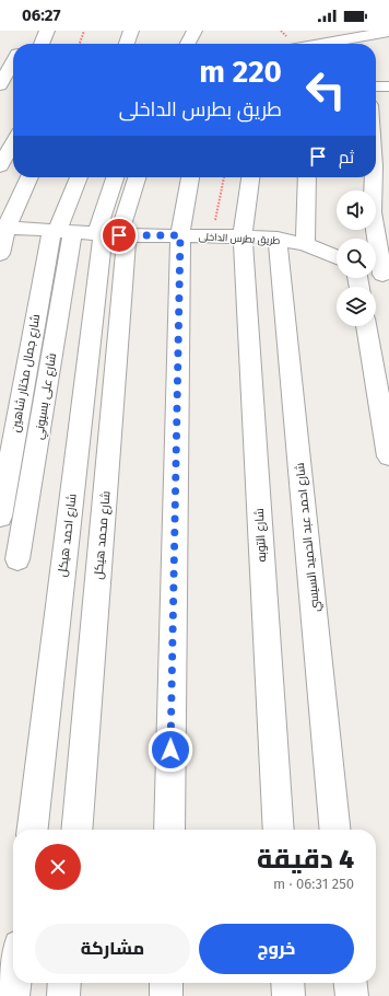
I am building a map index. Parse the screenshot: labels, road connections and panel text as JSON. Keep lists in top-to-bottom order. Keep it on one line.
{"streets":{"street":["طريق بطرس الداخلى","شارع جمال مختار شاهين","شارع على بسيوني","شارع احمد هيكل","شارع محمد هيكل","شارع التوبه","شارع احمد عبد الحميد السيسي"]},"crossings":[["طريق بطرس الداخلى","شارع جمال مختار شاهين"],["طريق بطرس الداخلى","شارع على بسيوني"],["طريق بطرس الداخلى","شارع احمد هيكل"],["طريق بطرس الداخلى","شارع محمد هيكل"],["طريق بطرس الداخلى","شارع التوبه"],["طريق بطرس الداخلى","شارع احمد عبد الحميد السيسي"],["شارع جمال مختار شاهين","شارع على بسيوني"],["شارع احمد هيكل","شارع محمد هيكل"]],"page":{"status":"06:27","turn":["220 m","طريق بطرس الداخلى"],"then":"ثم","heading":["4 دقيقة","250 m · 06:31"],"buttons":["خروج","مشاركة"]}}
